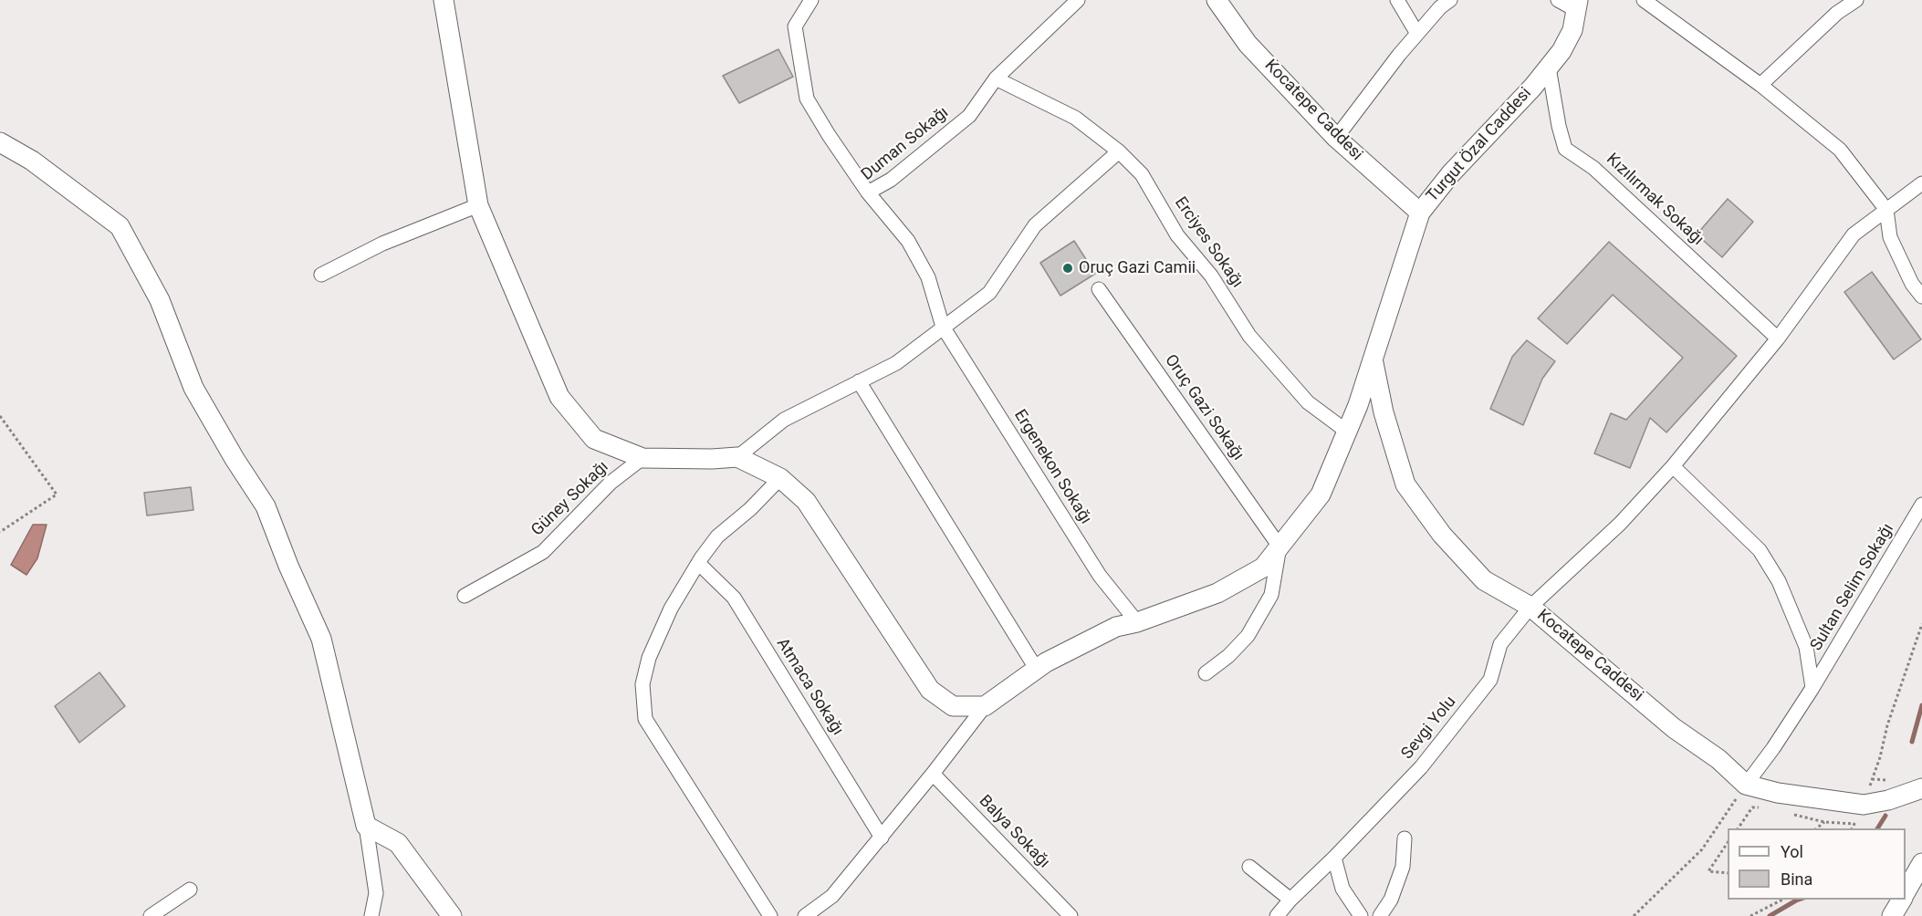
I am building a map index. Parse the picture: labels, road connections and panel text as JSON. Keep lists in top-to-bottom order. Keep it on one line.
{"streets":{"street":["Kocatepe Caddesi","Duman Sokağı","Turgut Özal Caddesi","Kızılırmak Sokağı","Erciyes Sokağı","Oruç Gazi Sokağı","Ergenekon Sokağı","Güney Sokağı","Sultan Selim Sokağı","Atmaca Sokağı","Sevgi Yolu","Balya Sokağı"]},"crossings":[["Kocatepe Caddesi","Turgut Özal Caddesi"],["Kocatepe Caddesi","Sultan Selim Sokağı"],["Kocatepe Caddesi","Sevgi Yolu"],["Duman Sokağı","Erciyes Sokağı"],["Duman Sokağı","Ergenekon Sokağı"],["Turgut Özal Caddesi","Kızılırmak Sokağı"],["Turgut Özal Caddesi","Erciyes Sokağı"],["Turgut Özal Caddesi","Oruç Gazi Sokağı"],["Turgut Özal Caddesi","Ergenekon Sokağı"],["Kızılırmak Sokağı","Sevgi Yolu"]],"places":["Oruç Gazi Camii"],"legend":["Yol","Bina"]}
